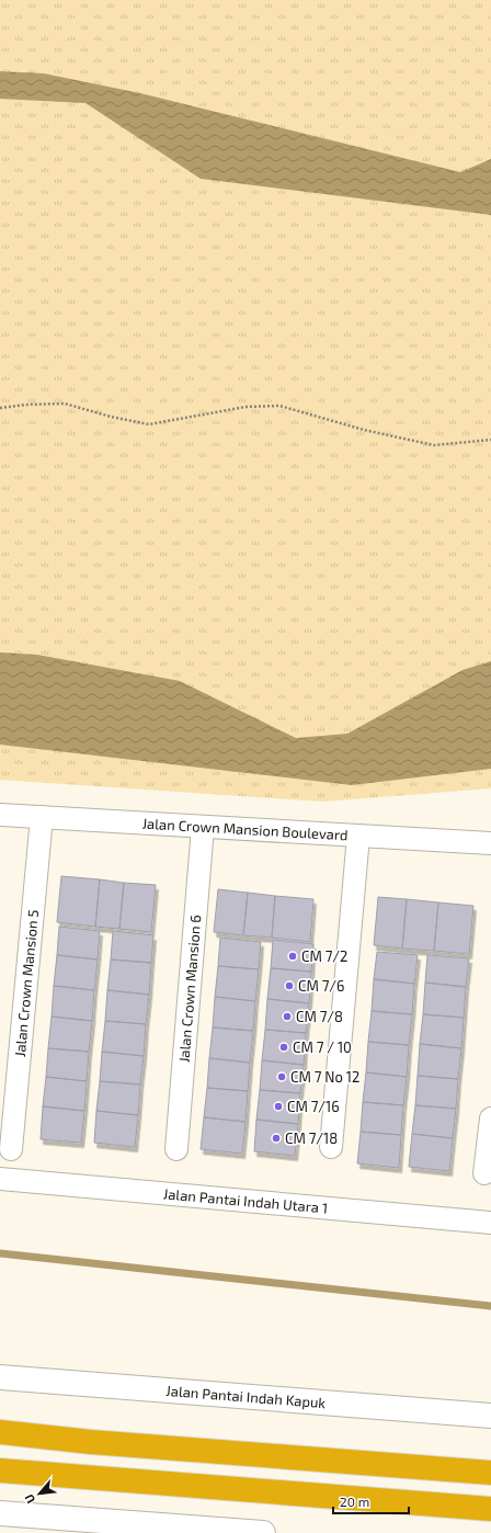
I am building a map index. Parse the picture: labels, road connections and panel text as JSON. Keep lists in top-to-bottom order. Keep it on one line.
{"streets":{"main road":["Jalan Pantai Indah Kapuk"],"street":["Jalan Crown Mansion Boulevard","Jalan Crown Mansion 5","Jalan Crown Mansion 6","Jalan Pantai Indah Utara 1"]},"crossings":[["Jalan Crown Mansion Boulevard","Jalan Crown Mansion 5"],["Jalan Crown Mansion Boulevard","Jalan Crown Mansion 6"]],"places":["CM 7/2","CM 7/6","CM 7/8","CM 7 / 10","CM 7 No 12","CM 7/16","CM 7/18"],"scale_bar":"20 m","north":"bottom left"}
